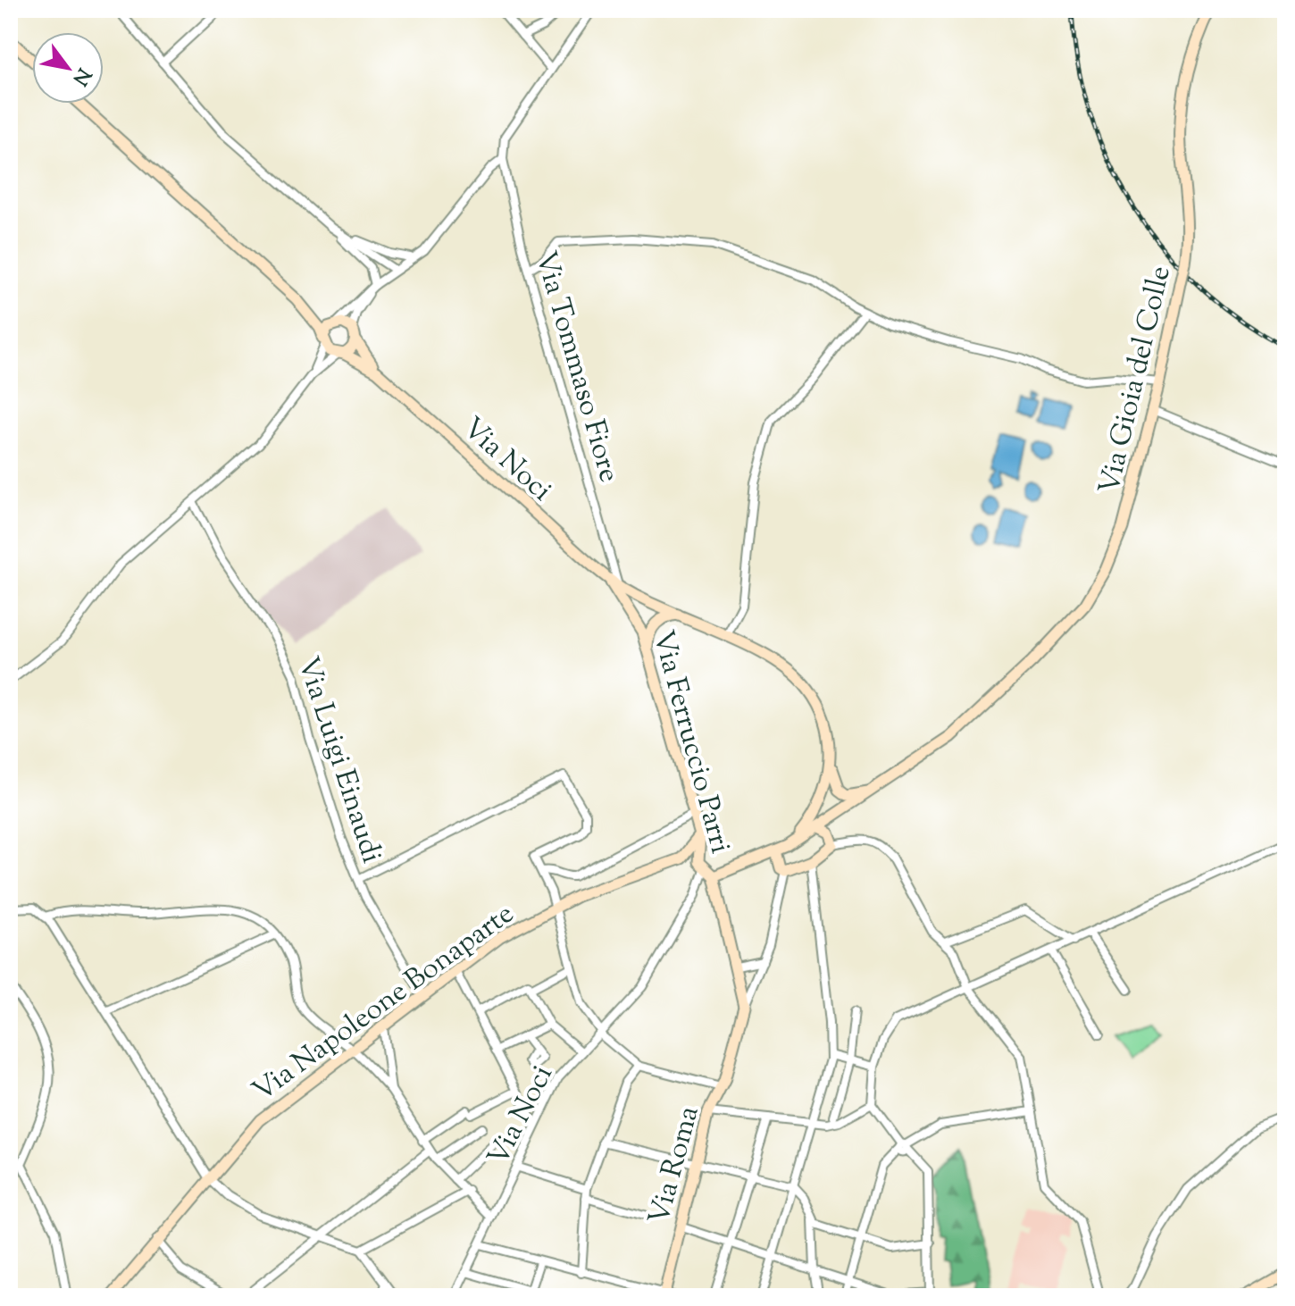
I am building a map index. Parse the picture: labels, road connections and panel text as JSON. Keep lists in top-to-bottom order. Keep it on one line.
{"streets":{"main road":["Via Gioia del Colle","Via Noci","Via Ferruccio Parri","Via Napoleone Bonaparte","Via Roma"],"street":["Via Tommaso Fiore","Via Luigi Einaudi"]},"crossings":[["Via Tommaso Fiore","Via Noci"],["Via Tommaso Fiore","Via Ferruccio Parri"],["Via Noci","Via Ferruccio Parri"],["Via Luigi Einaudi","Via Napoleone Bonaparte"]],"north":"bottom right"}
